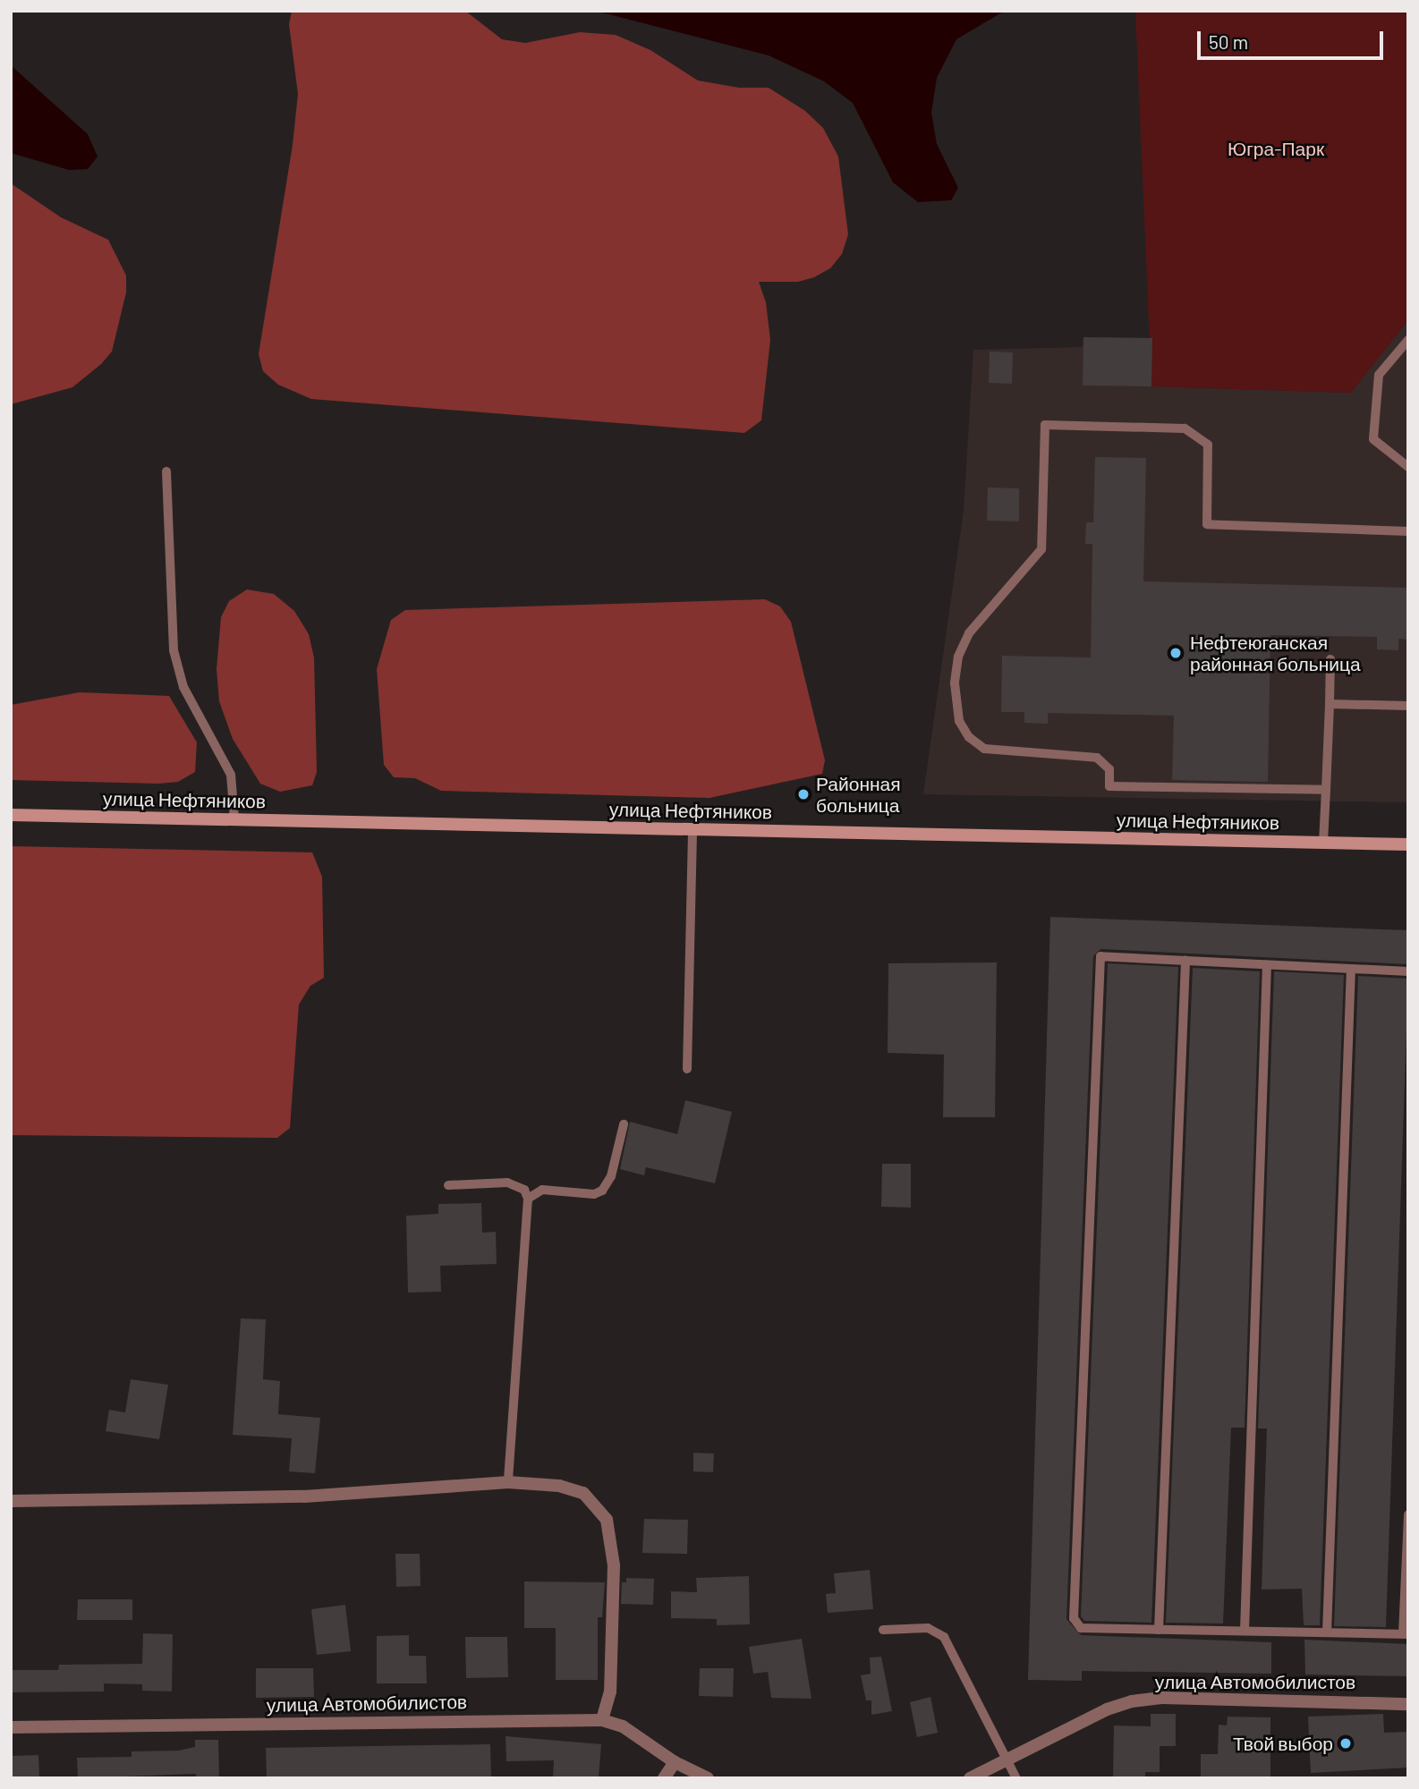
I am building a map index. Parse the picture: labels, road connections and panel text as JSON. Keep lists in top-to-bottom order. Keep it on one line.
{"streets":{"street":["улица Нефтяников","улица Автомобилистов"]},"parks":["Югра-Парк"],"places":["Нефтеюганская районная больница","Районная больница","Твой выбор"],"scale_bar":"50 m"}
